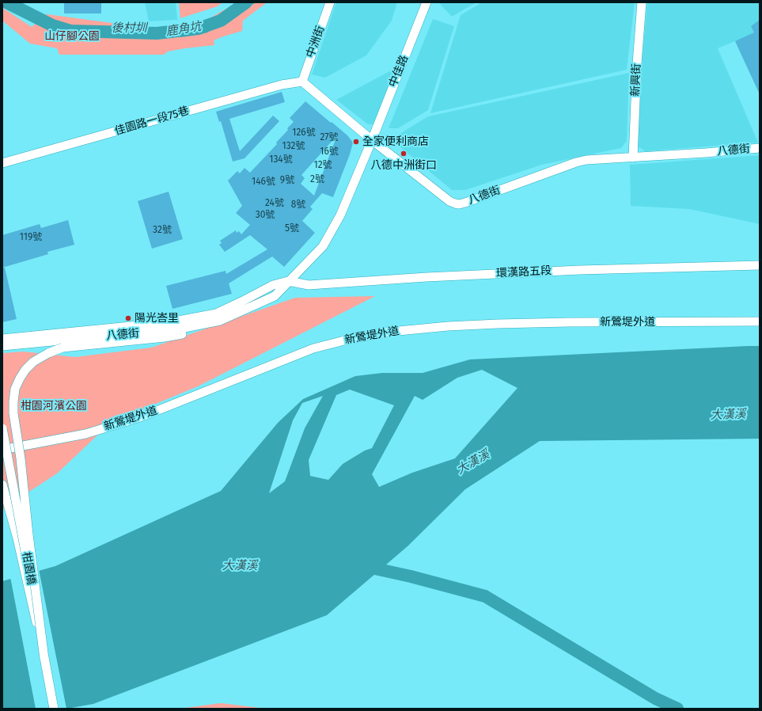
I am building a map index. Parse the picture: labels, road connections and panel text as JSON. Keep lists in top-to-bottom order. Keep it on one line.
{"streets":{"street":["中洲街","中佳路","新興街","佳園路一段75巷","八德街","環漢路五段","新鶯堤外道","柑園橋"]},"crossings":[["中洲街","佳園路一段75巷"],["中佳路","八德街"],["新興街","八德街"],["八德街","環漢路五段"]],"water":["後村圳","鹿角坑","大漢溪"],"parks":["山仔腳公園","柑園河濱公園"],"places":["全家便利商店","八德中洲街口","陽光峇里"],"house_numbers":["126號","27號","132號","16號","134號","12號","2號","9號","146號","24號","8號","30號","5號","32號","119號"]}
